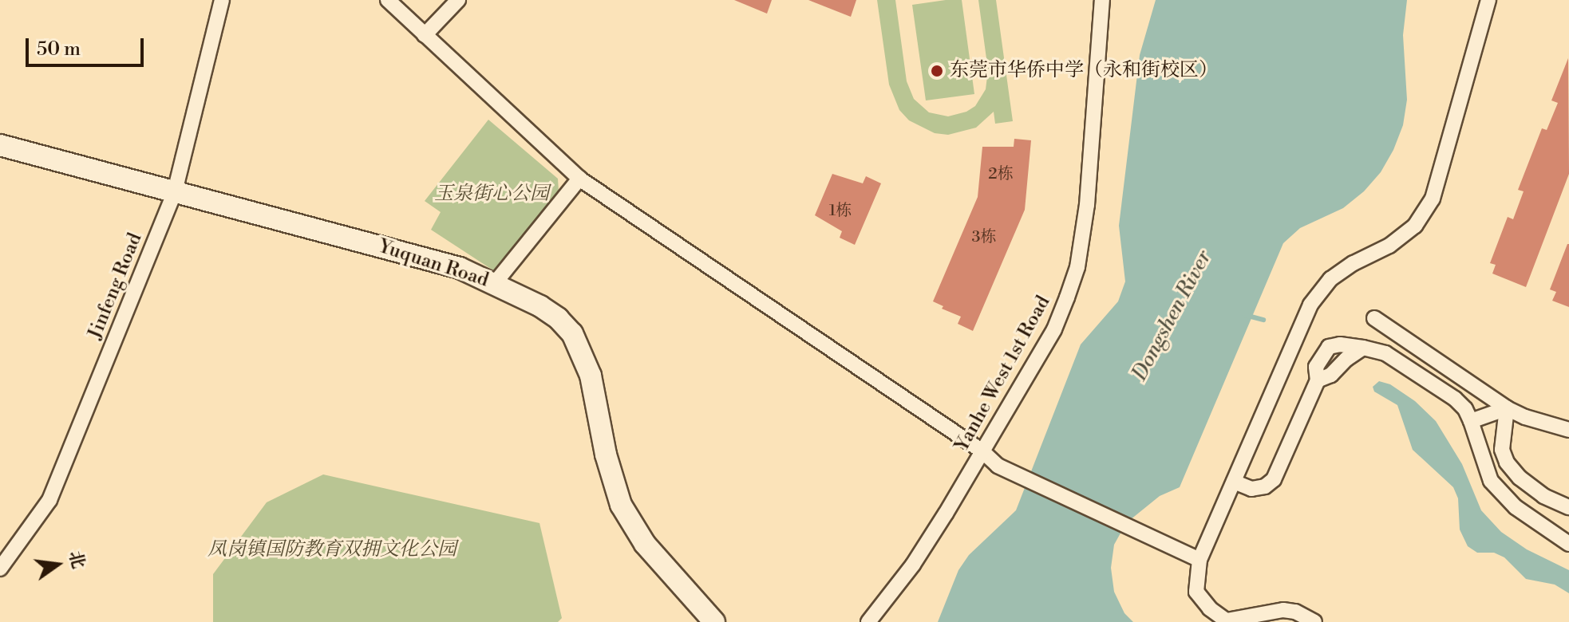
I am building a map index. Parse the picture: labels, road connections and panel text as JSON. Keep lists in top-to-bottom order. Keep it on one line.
{"streets":{"street":["Yuquan Road","Jinfeng Road","Yanhe West 1st Road"]},"crossings":[["Yuquan Road","Jinfeng Road"]],"water":["Dongshen River"],"parks":["玉泉街心公园","凤岗镇国防教育双拥文化公园"],"places":["东莞市华侨中学（永和街校区）"],"house_numbers":["2栋","1栋","3栋"],"scale_bar":"50 m","north":"right"}
